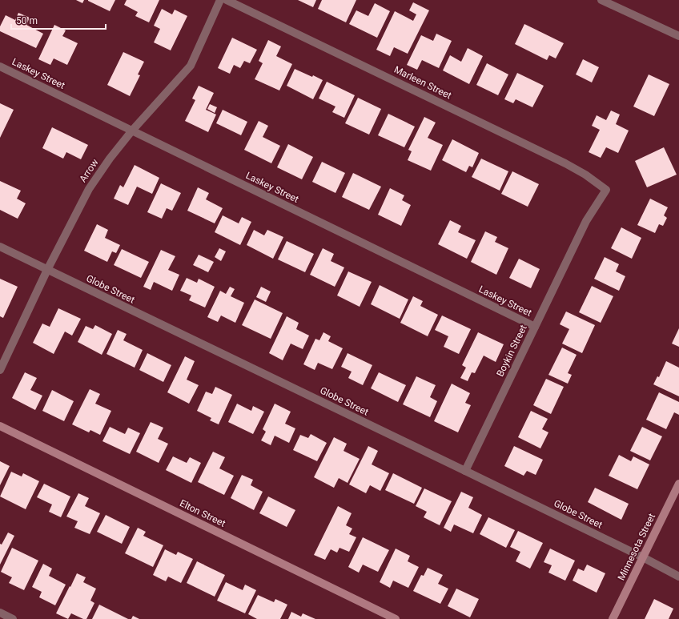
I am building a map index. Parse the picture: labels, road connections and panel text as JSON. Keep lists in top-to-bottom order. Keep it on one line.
{"streets":{"street":["Laskey Street","Marleen Street","Arrow","Globe Street","Boykin Street","Elton Street","Minnesota Street"]},"crossings":[["Laskey Street","Arrow"],["Laskey Street","Boykin Street"],["Marleen Street","Boykin Street"],["Arrow","Globe Street"],["Globe Street","Boykin Street"],["Globe Street","Minnesota Street"]],"scale_bar":"50 m"}
